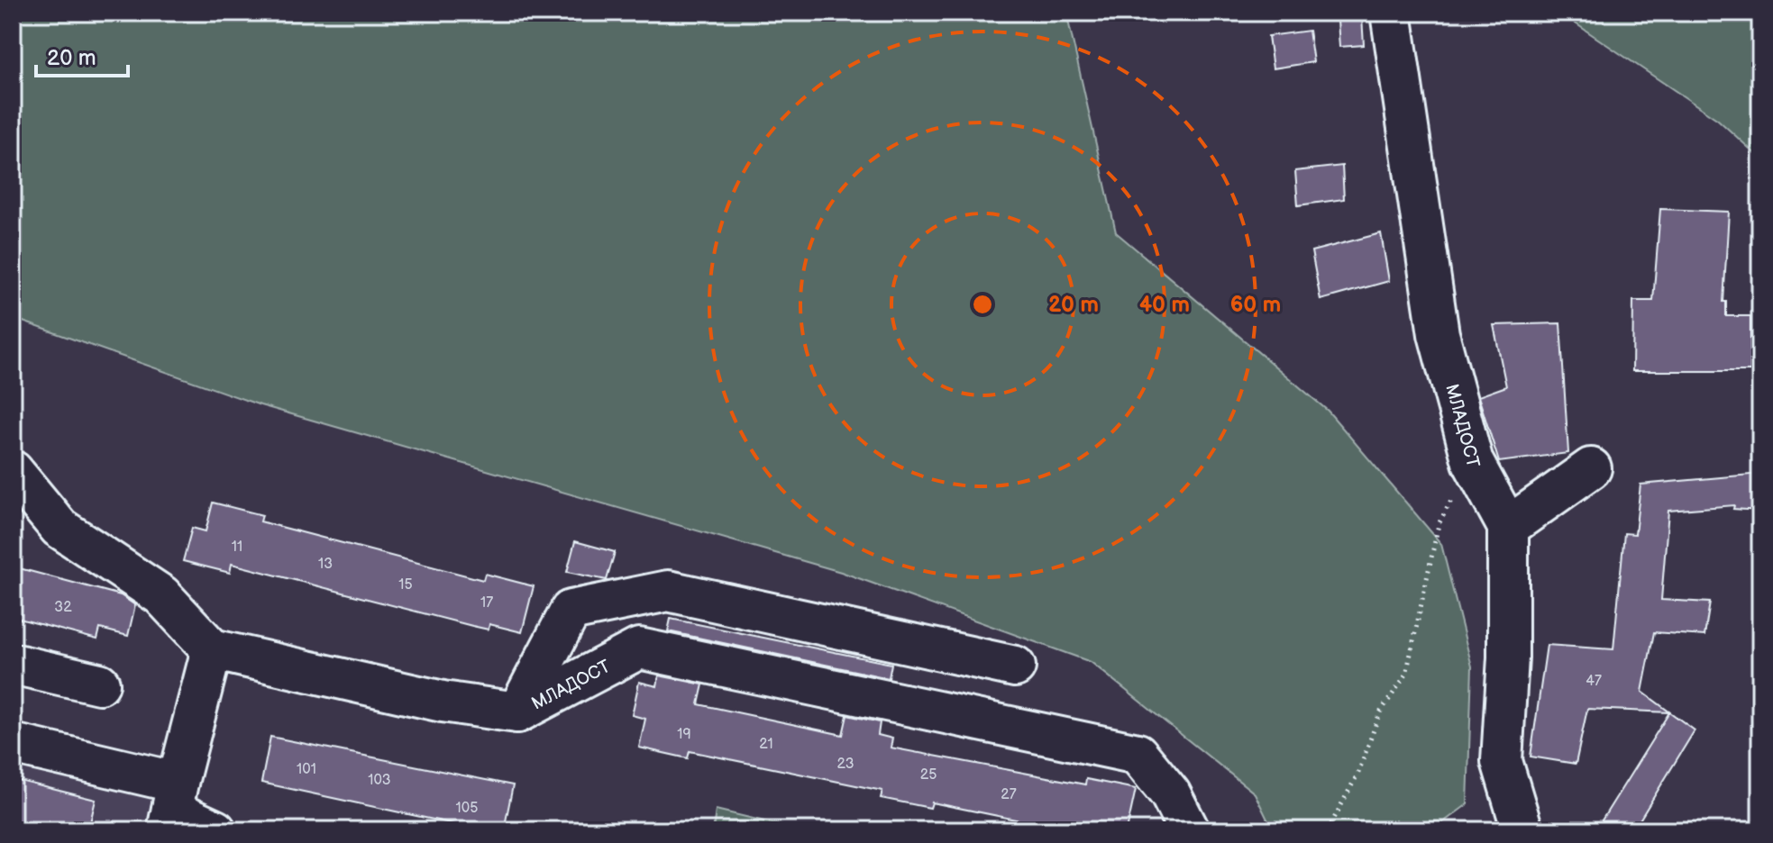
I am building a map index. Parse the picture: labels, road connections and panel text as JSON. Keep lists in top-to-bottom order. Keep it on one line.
{"streets":{"street":["МЛАДОСТ"]},"house_numbers":["11","13","15","17","32","47","19","21","23","101","25","103","27","105"],"scale_bar":"20 m","rings":["20 m","40 m","60 m"]}
